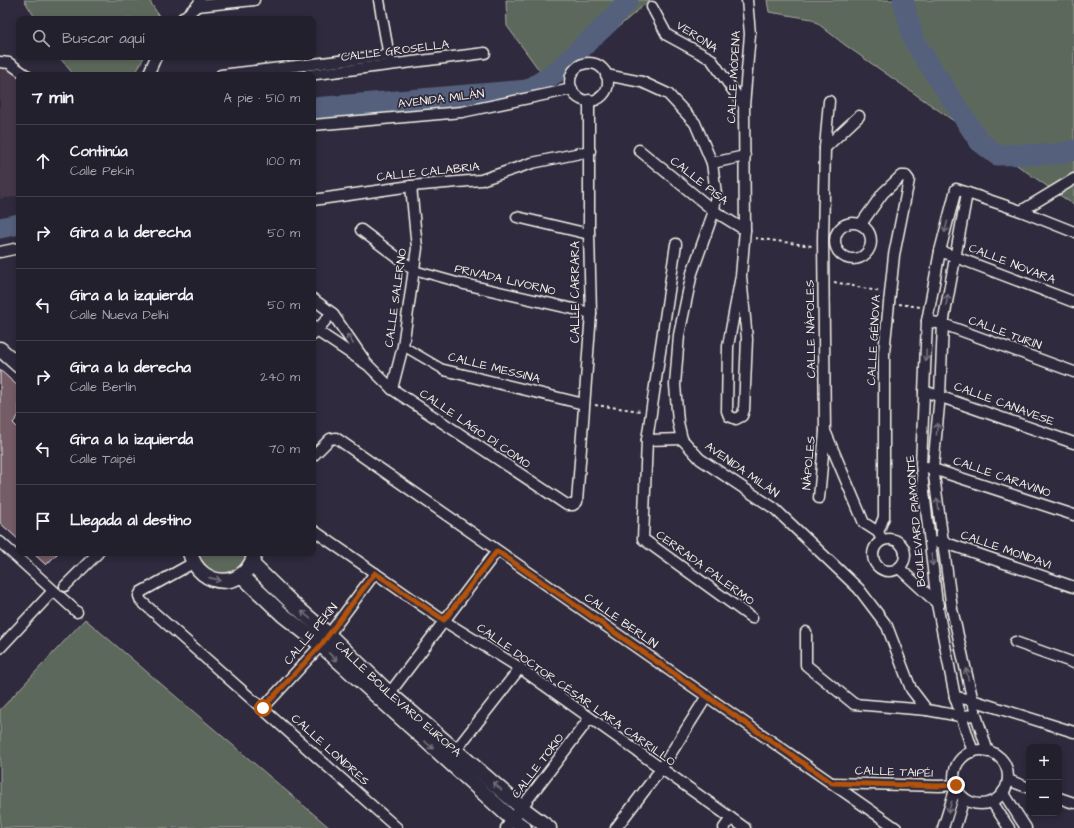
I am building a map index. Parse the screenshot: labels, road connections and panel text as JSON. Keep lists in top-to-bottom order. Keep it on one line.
{"streets":{"main road":["CALLE BOULEVARD EUROPA"],"street":["VERONA","CALLE GROSELLA","CALLE MÓDENA","AVENIDA MILÁN","CALLE CALABRIA","CALLE PISA","CALLE NOVARA","PRIVADA LIVORNO","CALLE CARRARA","CALLE SALERNO","CALLE NÁPOLES","CALLE TURÍN","CALLE GÉNOVA","CALLE MESSINA","CALLE CANAVESE","CALLE LAGO DÍ COMO","NÁPOLES","CALLE CARAVINO","BOULEVARD PIAMONTE","CALLE MONDAVI","CERRADA PALERMO","CALLE BERLÍN","CALLE PEKÍN","CALLE DOCTOR CÉSAR LARA CARRILLO","CALLE LONDRES","CALLE TOKIO","CALLE TAIPÉI"]},"crossings":[["VERONA","CALLE MÓDENA"],["CALLE MÓDENA","CALLE PISA"],["AVENIDA MILÁN","CALLE PISA"],["AVENIDA MILÁN","CALLE CARRARA"],["CALLE CALABRIA","CALLE CARRARA"],["CALLE CALABRIA","CALLE SALERNO"],["CALLE NOVARA","BOULEVARD PIAMONTE"],["PRIVADA LIVORNO","CALLE CARRARA"],["PRIVADA LIVORNO","CALLE SALERNO"],["CALLE CARRARA","CALLE MESSINA"],["CALLE CARRARA","CALLE LAGO DÍ COMO"],["CALLE SALERNO","CALLE MESSINA"],["CALLE SALERNO","CALLE LAGO DÍ COMO"],["CALLE NÁPOLES","CALLE GÉNOVA"],["CALLE NÁPOLES","NÁPOLES"],["CALLE TURÍN","BOULEVARD PIAMONTE"],["CALLE CANAVESE","BOULEVARD PIAMONTE"],["CALLE CARAVINO","BOULEVARD PIAMONTE"],["BOULEVARD PIAMONTE","CALLE MONDAVI"],["BOULEVARD PIAMONTE","CALLE TAIPÉI"],["CALLE BERLÍN","CALLE TAIPÉI"],["CALLE PEKÍN","CALLE DOCTOR CÉSAR LARA CARRILLO"],["CALLE PEKÍN","CALLE BOULEVARD EUROPA"],["CALLE PEKÍN","CALLE LONDRES"],["CALLE DOCTOR CÉSAR LARA CARRILLO","CALLE TOKIO"],["CALLE BOULEVARD EUROPA","CALLE TOKIO"]],"page":{"search":"Buscar aquí","heading":["7 min","A pie · 510 m"],"list":[["Continúa","Calle Pekín","100 m"],["Gira a la derecha","50 m"],["Gira a la izquierda","Calle Nueva Delhi","50 m"],["Gira a la derecha","Calle Berlín","240 m"],["Gira a la izquierda","Calle Taipéi","70 m"],"Llegada al destino"],"map_buttons":["+","−"]}}
